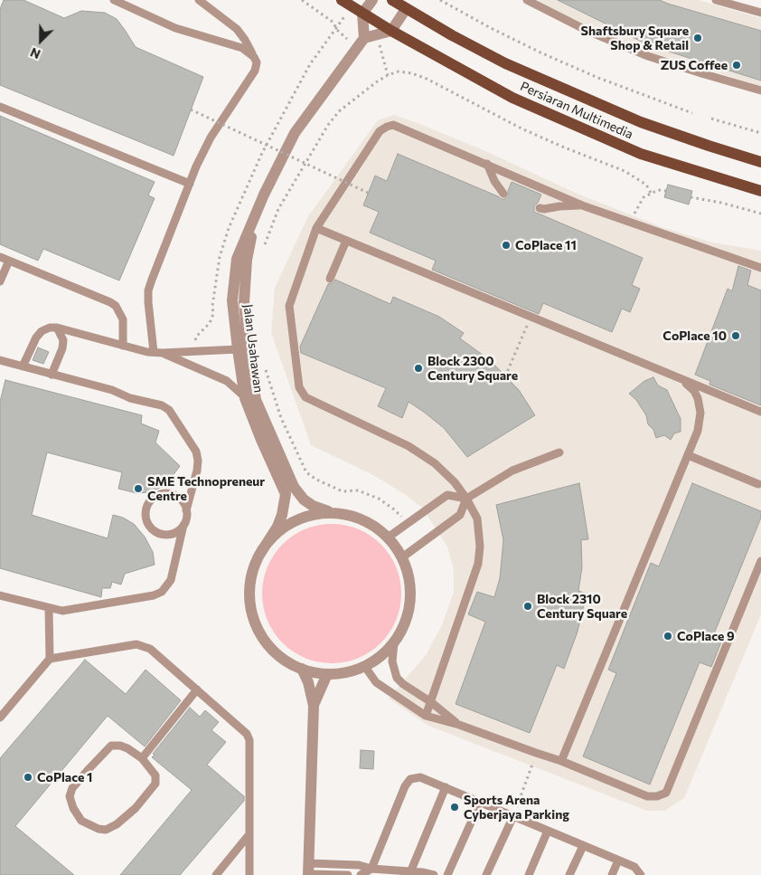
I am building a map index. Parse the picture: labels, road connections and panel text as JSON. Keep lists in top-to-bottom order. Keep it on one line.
{"streets":{"main road":["Persiaran Multimedia"],"street":["Jalan Usahawan"]},"places":["Shaftsbury Square Shop & Retail","ZUS Coffee","CoPlace 11","CoPlace 10","Block 2300 Century Square","SME Technopreneur Centre","Block 2310 Century Square","CoPlace 9","CoPlace 1","Sports Arena Cyberjaya Parking"],"north":"bottom left"}
